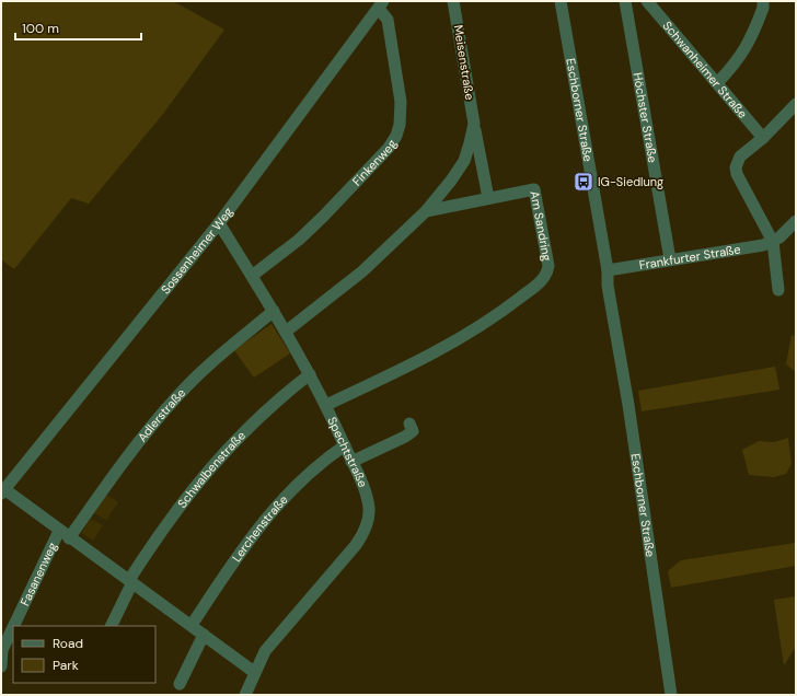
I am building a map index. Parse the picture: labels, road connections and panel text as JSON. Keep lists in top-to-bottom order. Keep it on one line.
{"streets":{"street":["Meisenstraße","Schwanheimer Straße","Eschborner Straße","Höchster Straße","Finkenweg","Am Sandring","Sossenheimer Weg","Frankfurter Straße","Adlerstraße","Spechtstraße","Schwalbenstraße","Lerchenstraße","Fasanenweg"]},"crossings":[["Meisenstraße","Am Sandring"],["Eschborner Straße","Frankfurter Straße"],["Höchster Straße","Frankfurter Straße"],["Finkenweg","Sossenheimer Weg"],["Finkenweg","Spechtstraße"],["Am Sandring","Spechtstraße"],["Sossenheimer Weg","Spechtstraße"],["Sossenheimer Weg","Fasanenweg"],["Adlerstraße","Spechtstraße"],["Adlerstraße","Fasanenweg"],["Spechtstraße","Schwalbenstraße"],["Spechtstraße","Lerchenstraße"],["Spechtstraße","Fasanenweg"],["Schwalbenstraße","Fasanenweg"],["Lerchenstraße","Fasanenweg"]],"places":{"bus stop":["IG-Siedlung"]},"legend":["Road","Park"],"scale_bar":"100 m"}
